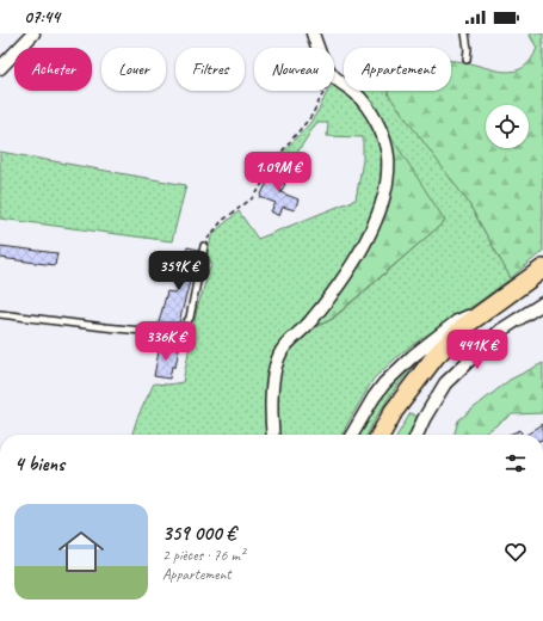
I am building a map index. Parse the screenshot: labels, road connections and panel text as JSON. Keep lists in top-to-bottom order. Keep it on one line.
{"page":{"status":"07:44","chip":["Acheter","Louer","Filtres","Nouveau","Appartement"],"price":["1.09M €","359K €","336K €","441K €"],"heading":"4 biens","list":[{"name":"359 000 €","note":"2 pièces · 76 m² · Appartement"}]}}
